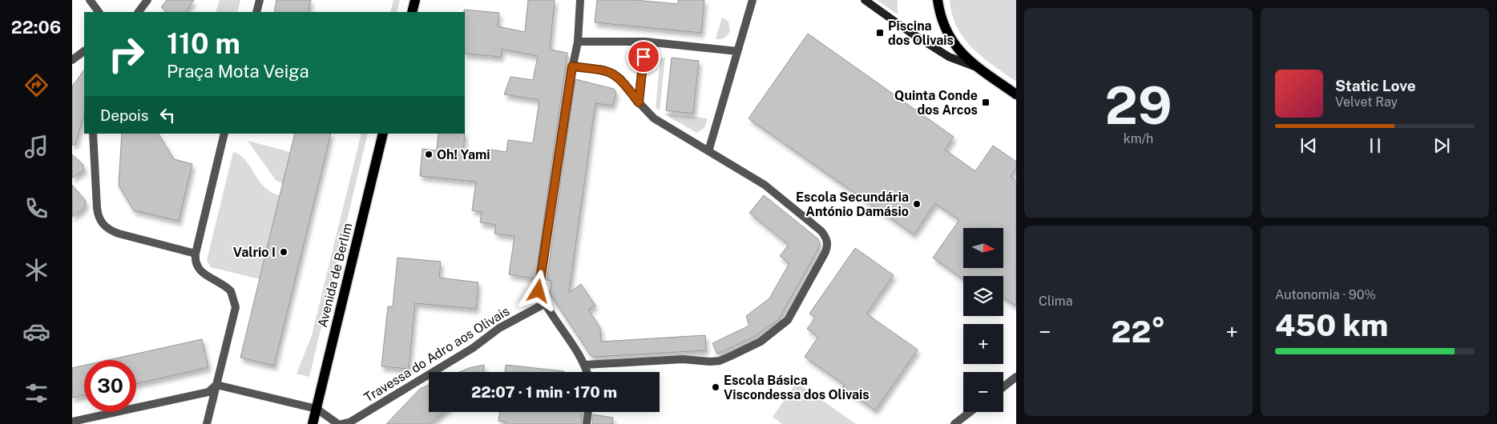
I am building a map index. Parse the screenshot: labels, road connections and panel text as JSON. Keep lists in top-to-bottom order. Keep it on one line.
{"streets":{"main road":["Avenida de Berlim"],"street":["Travessa do Adro aos Olivais"]},"places":{"transit":["Piscina dos Olivais","Quinta Conde dos Arcos"],"other":["Oh! Yami","Escola Secundária António Damásio","Valrio I","Escola Básica Viscondessa dos Olivais"]},"north":"right","page":{"tabs":"22:06","tile":[["29","km/h"],"Clima",["Autonomia · 90%","450 km"]],"turn":["110 m","Praça Mota Veiga"],"song":["Static Love","Velvet Ray"],"then":"Depois","map_buttons":["+","−"],"heat":["−","22°","+"],"limit":"30","trip":"22:07 · 1 min · 170 m"}}
